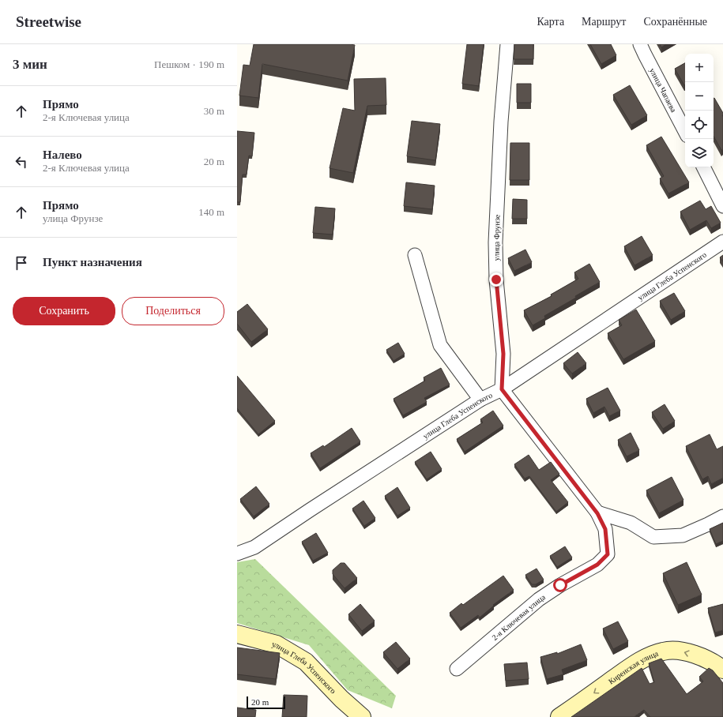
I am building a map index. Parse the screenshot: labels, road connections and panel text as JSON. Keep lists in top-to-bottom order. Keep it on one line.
{"streets":{"street":["улица Чапаева","улица Фрунзе","улица Глеба Успенского","2-я Ключевая улица","Киренская улица"]},"crossings":[["улица Фрунзе","улица Глеба Успенского"]],"one_way":["Киренская улица"],"scale_bar":"20 m","page":{"header":"Streetwise","nav":["Карта","Маршрут","Сохранённые"],"heading":["3 мин","Пешком · 190 m"],"map_buttons":["+","−"],"list":[["Прямо","2-я Ключевая улица","30 m"],["Налево","2-я Ключевая улица","20 m"],["Прямо","улица Фрунзе","140 m"],"Пункт назначения"],"buttons":["Сохранить","Поделиться"],"scale":"20 m"}}
